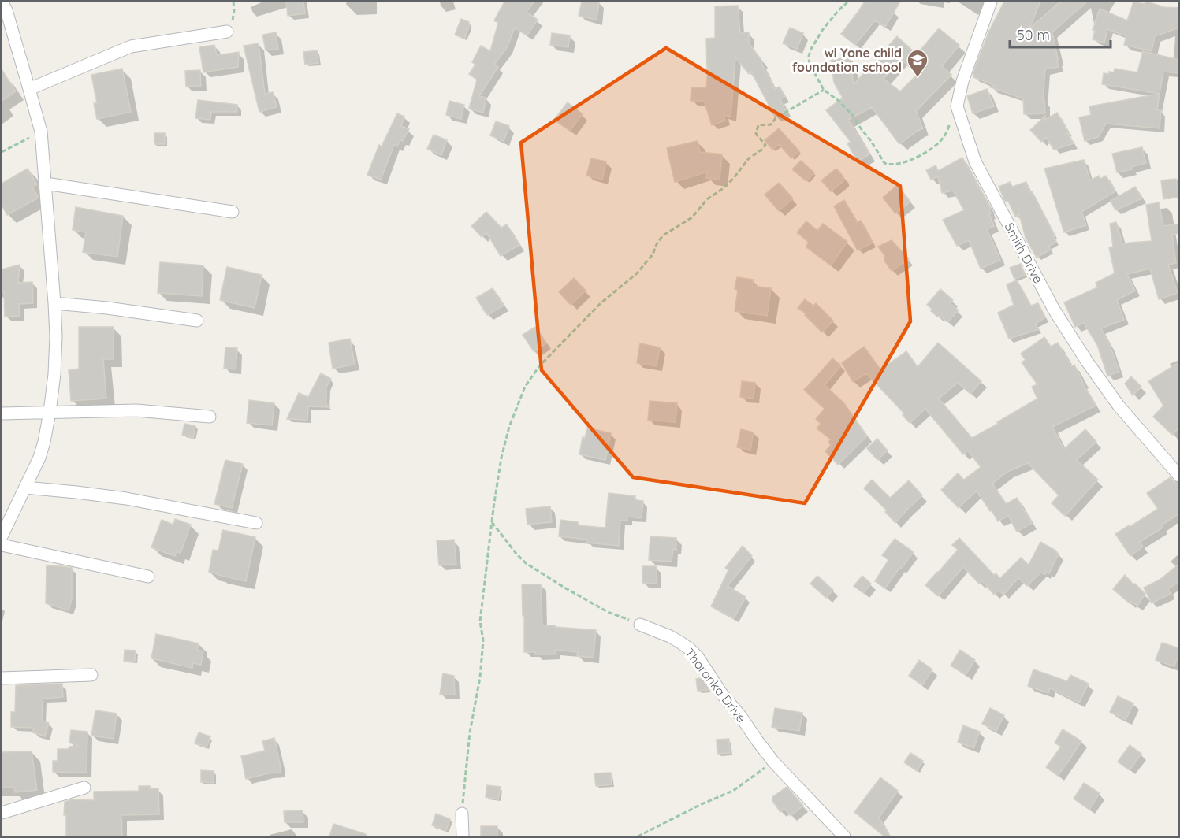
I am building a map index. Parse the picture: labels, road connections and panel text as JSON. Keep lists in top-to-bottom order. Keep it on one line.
{"streets":{"street":["Smith Drive","Thoronka Drive"]},"places":{"school or university":["wi Yone child foundation school"]},"scale_bar":"50 m"}
